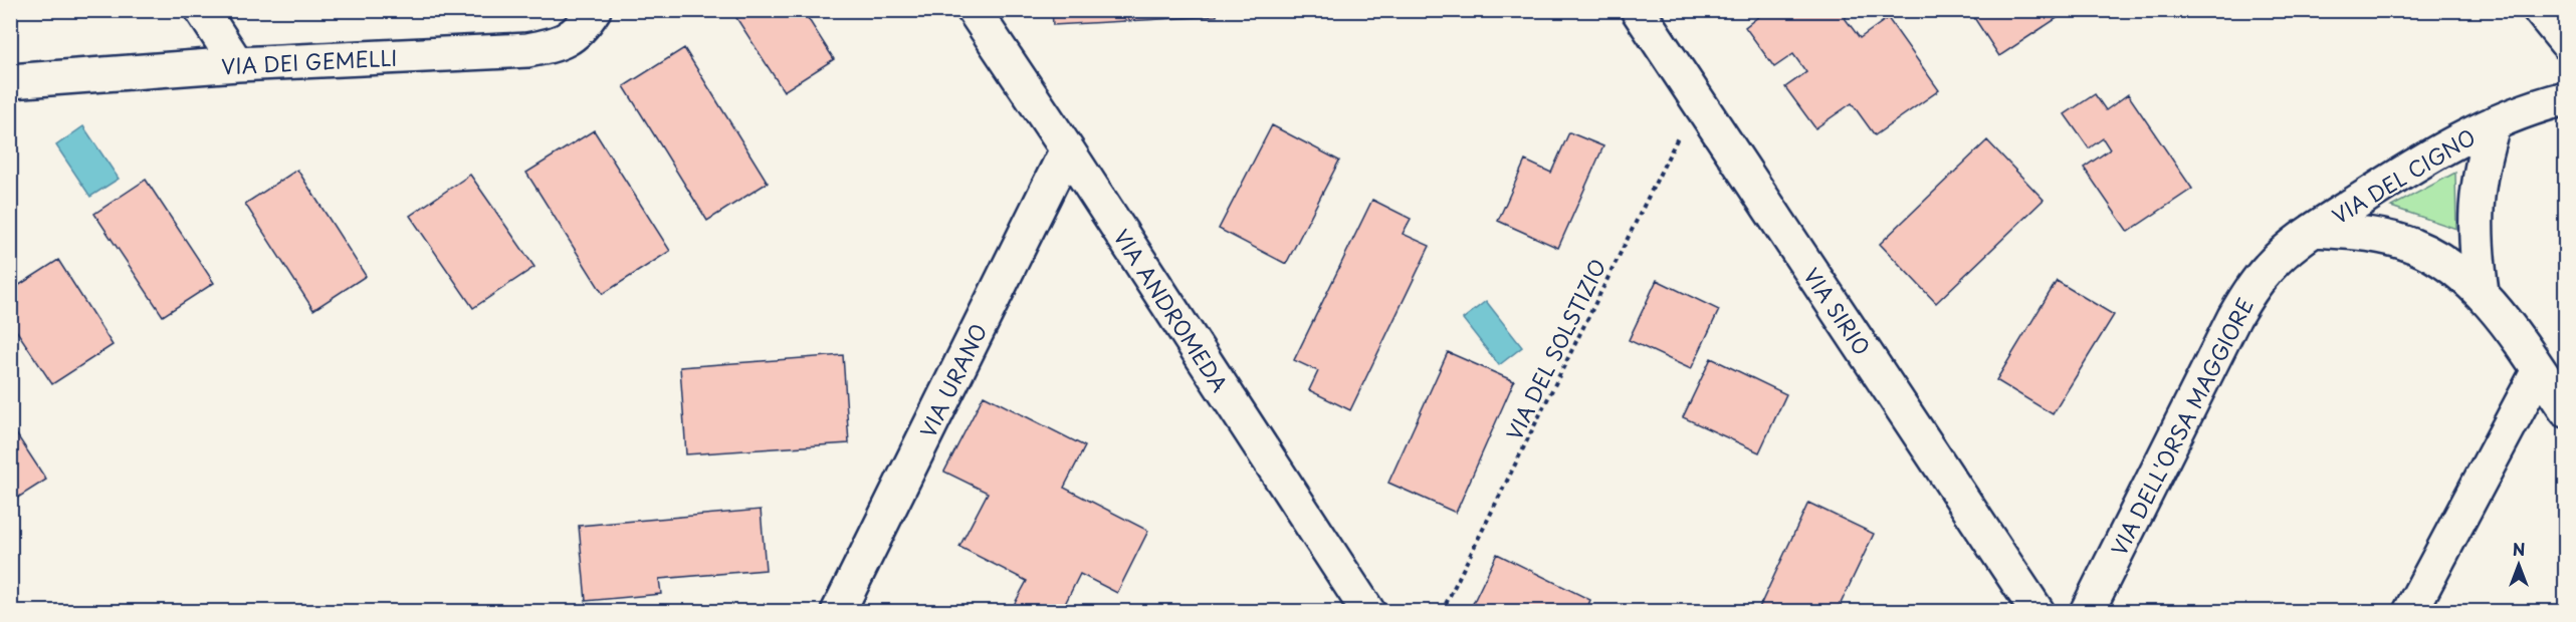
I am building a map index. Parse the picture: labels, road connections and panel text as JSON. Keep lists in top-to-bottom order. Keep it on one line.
{"streets":{"street":["VIA DEI GEMELLI","VIA DEL CIGNO","VIA ANDROMEDA","VIA SIRIO","VIA URANO","VIA DELL'ORSA MAGGIORE"],"path":["VIA DEL SOLSTIZIO"]},"crossings":[["VIA DEL CIGNO","VIA DELL'ORSA MAGGIORE"],["VIA ANDROMEDA","VIA URANO"],["VIA SIRIO","VIA DEL SOLSTIZIO"]],"north":"top"}
